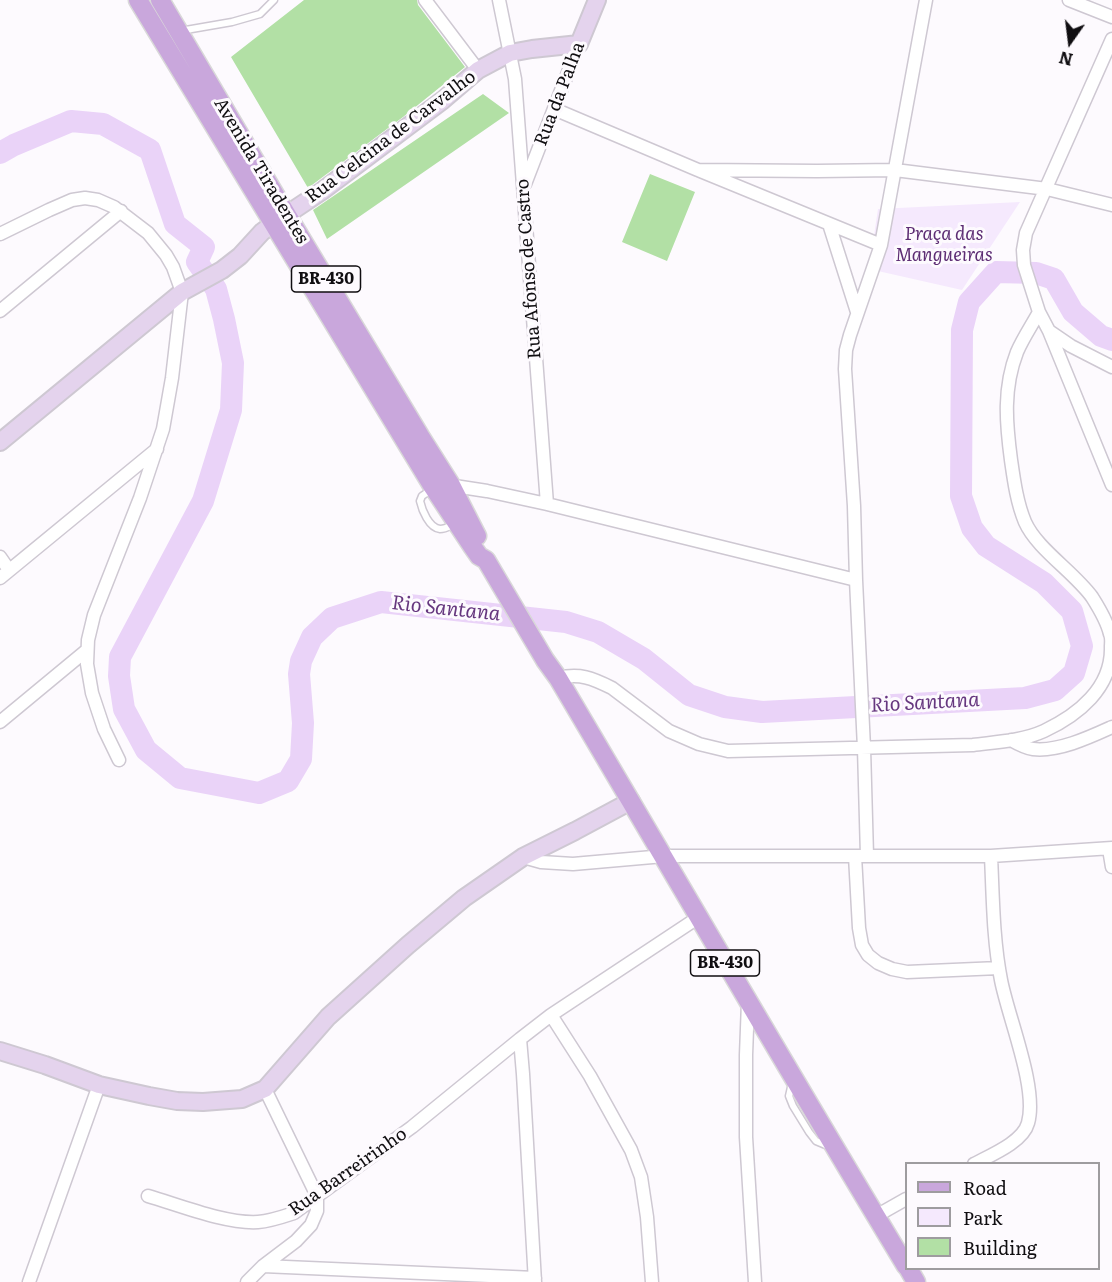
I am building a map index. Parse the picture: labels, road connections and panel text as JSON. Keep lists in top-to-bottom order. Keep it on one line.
{"streets":{"main road":["Avenida Tiradentes","BR-430"],"street":["Rua da Palha","Rua Celcina de Carvalho","Rua Afonso de Castro","Rua Barreirinho"]},"crossings":[["Rua da Palha","Rua Celcina de Carvalho"],["Rua da Palha","Rua Afonso de Castro"],["Rua Celcina de Carvalho","Avenida Tiradentes"],["Rua Celcina de Carvalho","Rua Afonso de Castro"],["Rua Celcina de Carvalho","BR-430"],["Avenida Tiradentes","BR-430"],["BR-430","Rua Barreirinho"]],"water":["Rio Santana"],"parks":["Praça das Mangueiras"],"legend":["Road","Park","Building"],"north":"bottom"}
